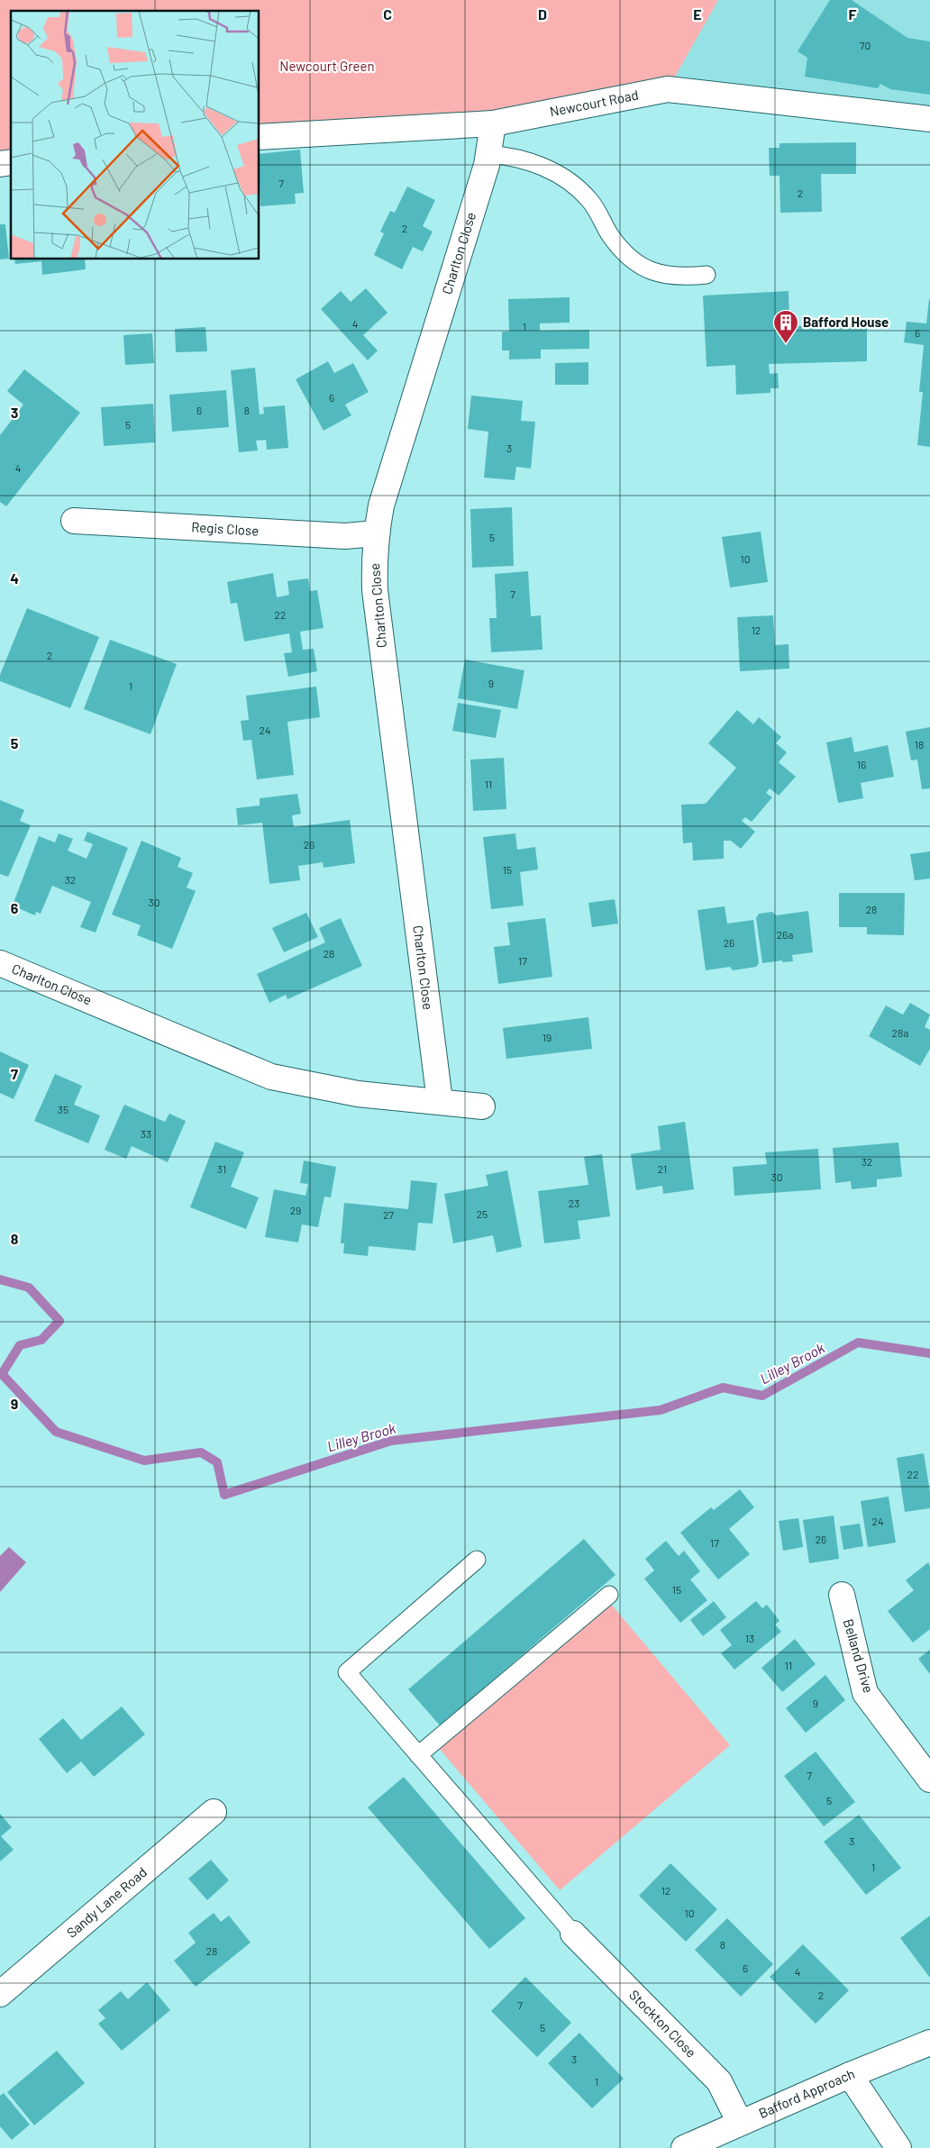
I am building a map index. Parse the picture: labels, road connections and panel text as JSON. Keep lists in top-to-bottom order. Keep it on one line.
{"streets":{"street":["Newcourt Road","Charlton Close","Regis Close","Belland Drive","Sandy Lane Road","Stockton Close","Bafford Approach"]},"crossings":[["Newcourt Road","Charlton Close"],["Charlton Close","Regis Close"],["Stockton Close","Bafford Approach"]],"water":["Lilley Brook"],"parks":["Newcourt Green"],"places":{"building":["Bafford House"]},"house_numbers":["70","7","2","2","4","1","6","6","6","8","5","3","4","5","10","7","22","12","2","9","1","24","18","16","11","26","15","32","30","28","26a","26","28","17","28a","19","35","33","32","31","21","30","23","29","25","27","22","24","26","17","15","13","11","9","7","5","3","1","12","10","8","28","6","4","2","7","5","3","1"],"grid":{"columns":["C","D","E","F"],"rows":["3","4","5","6","7","8","9"]}}
